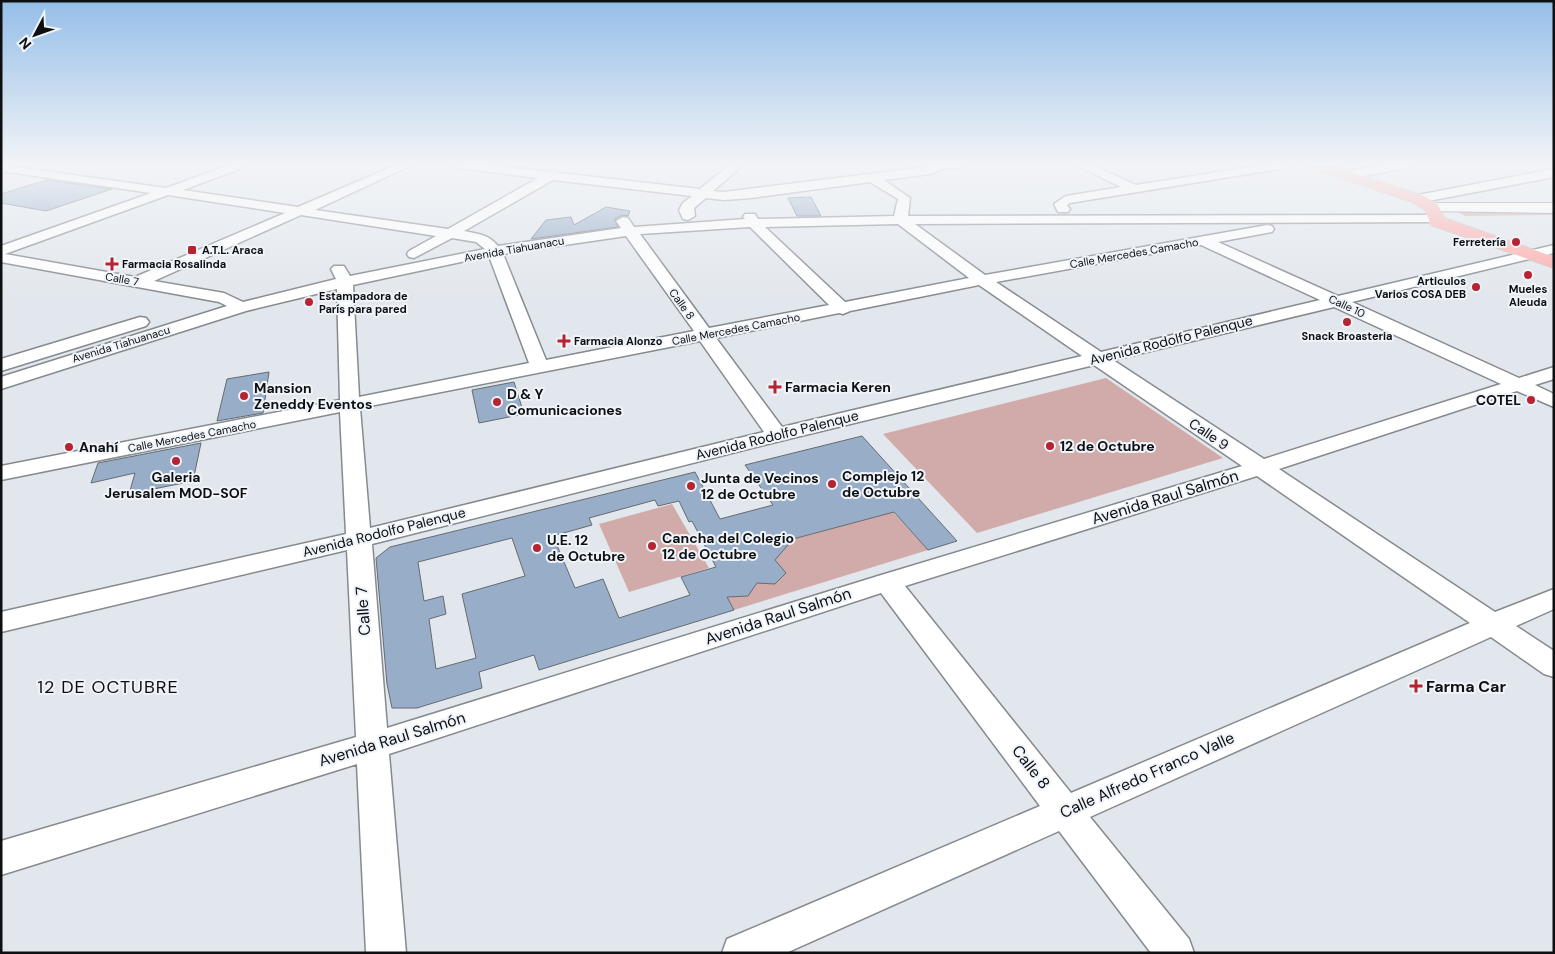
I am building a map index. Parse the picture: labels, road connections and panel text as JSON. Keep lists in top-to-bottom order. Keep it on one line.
{"streets":{"main road":["Avenida Tiahuanacu"],"street":["Calle Mercedes Camacho","Calle 7","Calle 8","Calle 10","Avenida Rodolfo Palenque","Calle 9","Avenida Raul Salmón","Calle Alfredo Franco Valle"]},"crossings":[["Avenida Tiahuanacu","Calle Mercedes Camacho"],["Avenida Tiahuanacu","Calle 7"],["Avenida Tiahuanacu","Calle 8"],["Avenida Tiahuanacu","Calle 10"],["Avenida Tiahuanacu","Calle 9"],["Calle Mercedes Camacho","Calle 7"],["Calle Mercedes Camacho","Calle 8"],["Calle Mercedes Camacho","Calle 10"],["Calle Mercedes Camacho","Calle 9"],["Calle 7","Avenida Rodolfo Palenque"],["Calle 7","Avenida Raul Salmón"],["Calle 8","Avenida Rodolfo Palenque"],["Calle 8","Avenida Raul Salmón"],["Calle 8","Calle Alfredo Franco Valle"],["Calle 10","Avenida Rodolfo Palenque"],["Calle 10","Avenida Raul Salmón"],["Avenida Rodolfo Palenque","Calle 9"],["Calle 9","Avenida Raul Salmón"],["Calle 9","Calle Alfredo Franco Valle"]],"districts":["12 DE OCTUBRE"],"places":{"other":["Ferretería","Mueles Aleuda","Articulos Varios COSA DEB","Estampadora de París para pared","Snack Broasteria","Mansion Zeneddy Eventos","COTEL","D & Y Comunicaciones","12 de Octubre","Anahí","Galeria Jerusalem MOD-SOF","Complejo 12 de Octubre","Junta de Vecinos 12 de Octubre","Cancha del Colegio 12 de Octubre","U.E. 12 de Octubre"],"transit":["A.T.L. Araca"],"health":["Farmacia Rosalinda","Farmacia Alonzo","Farmacia Keren","Farma Car"]},"north":"bottom left"}
